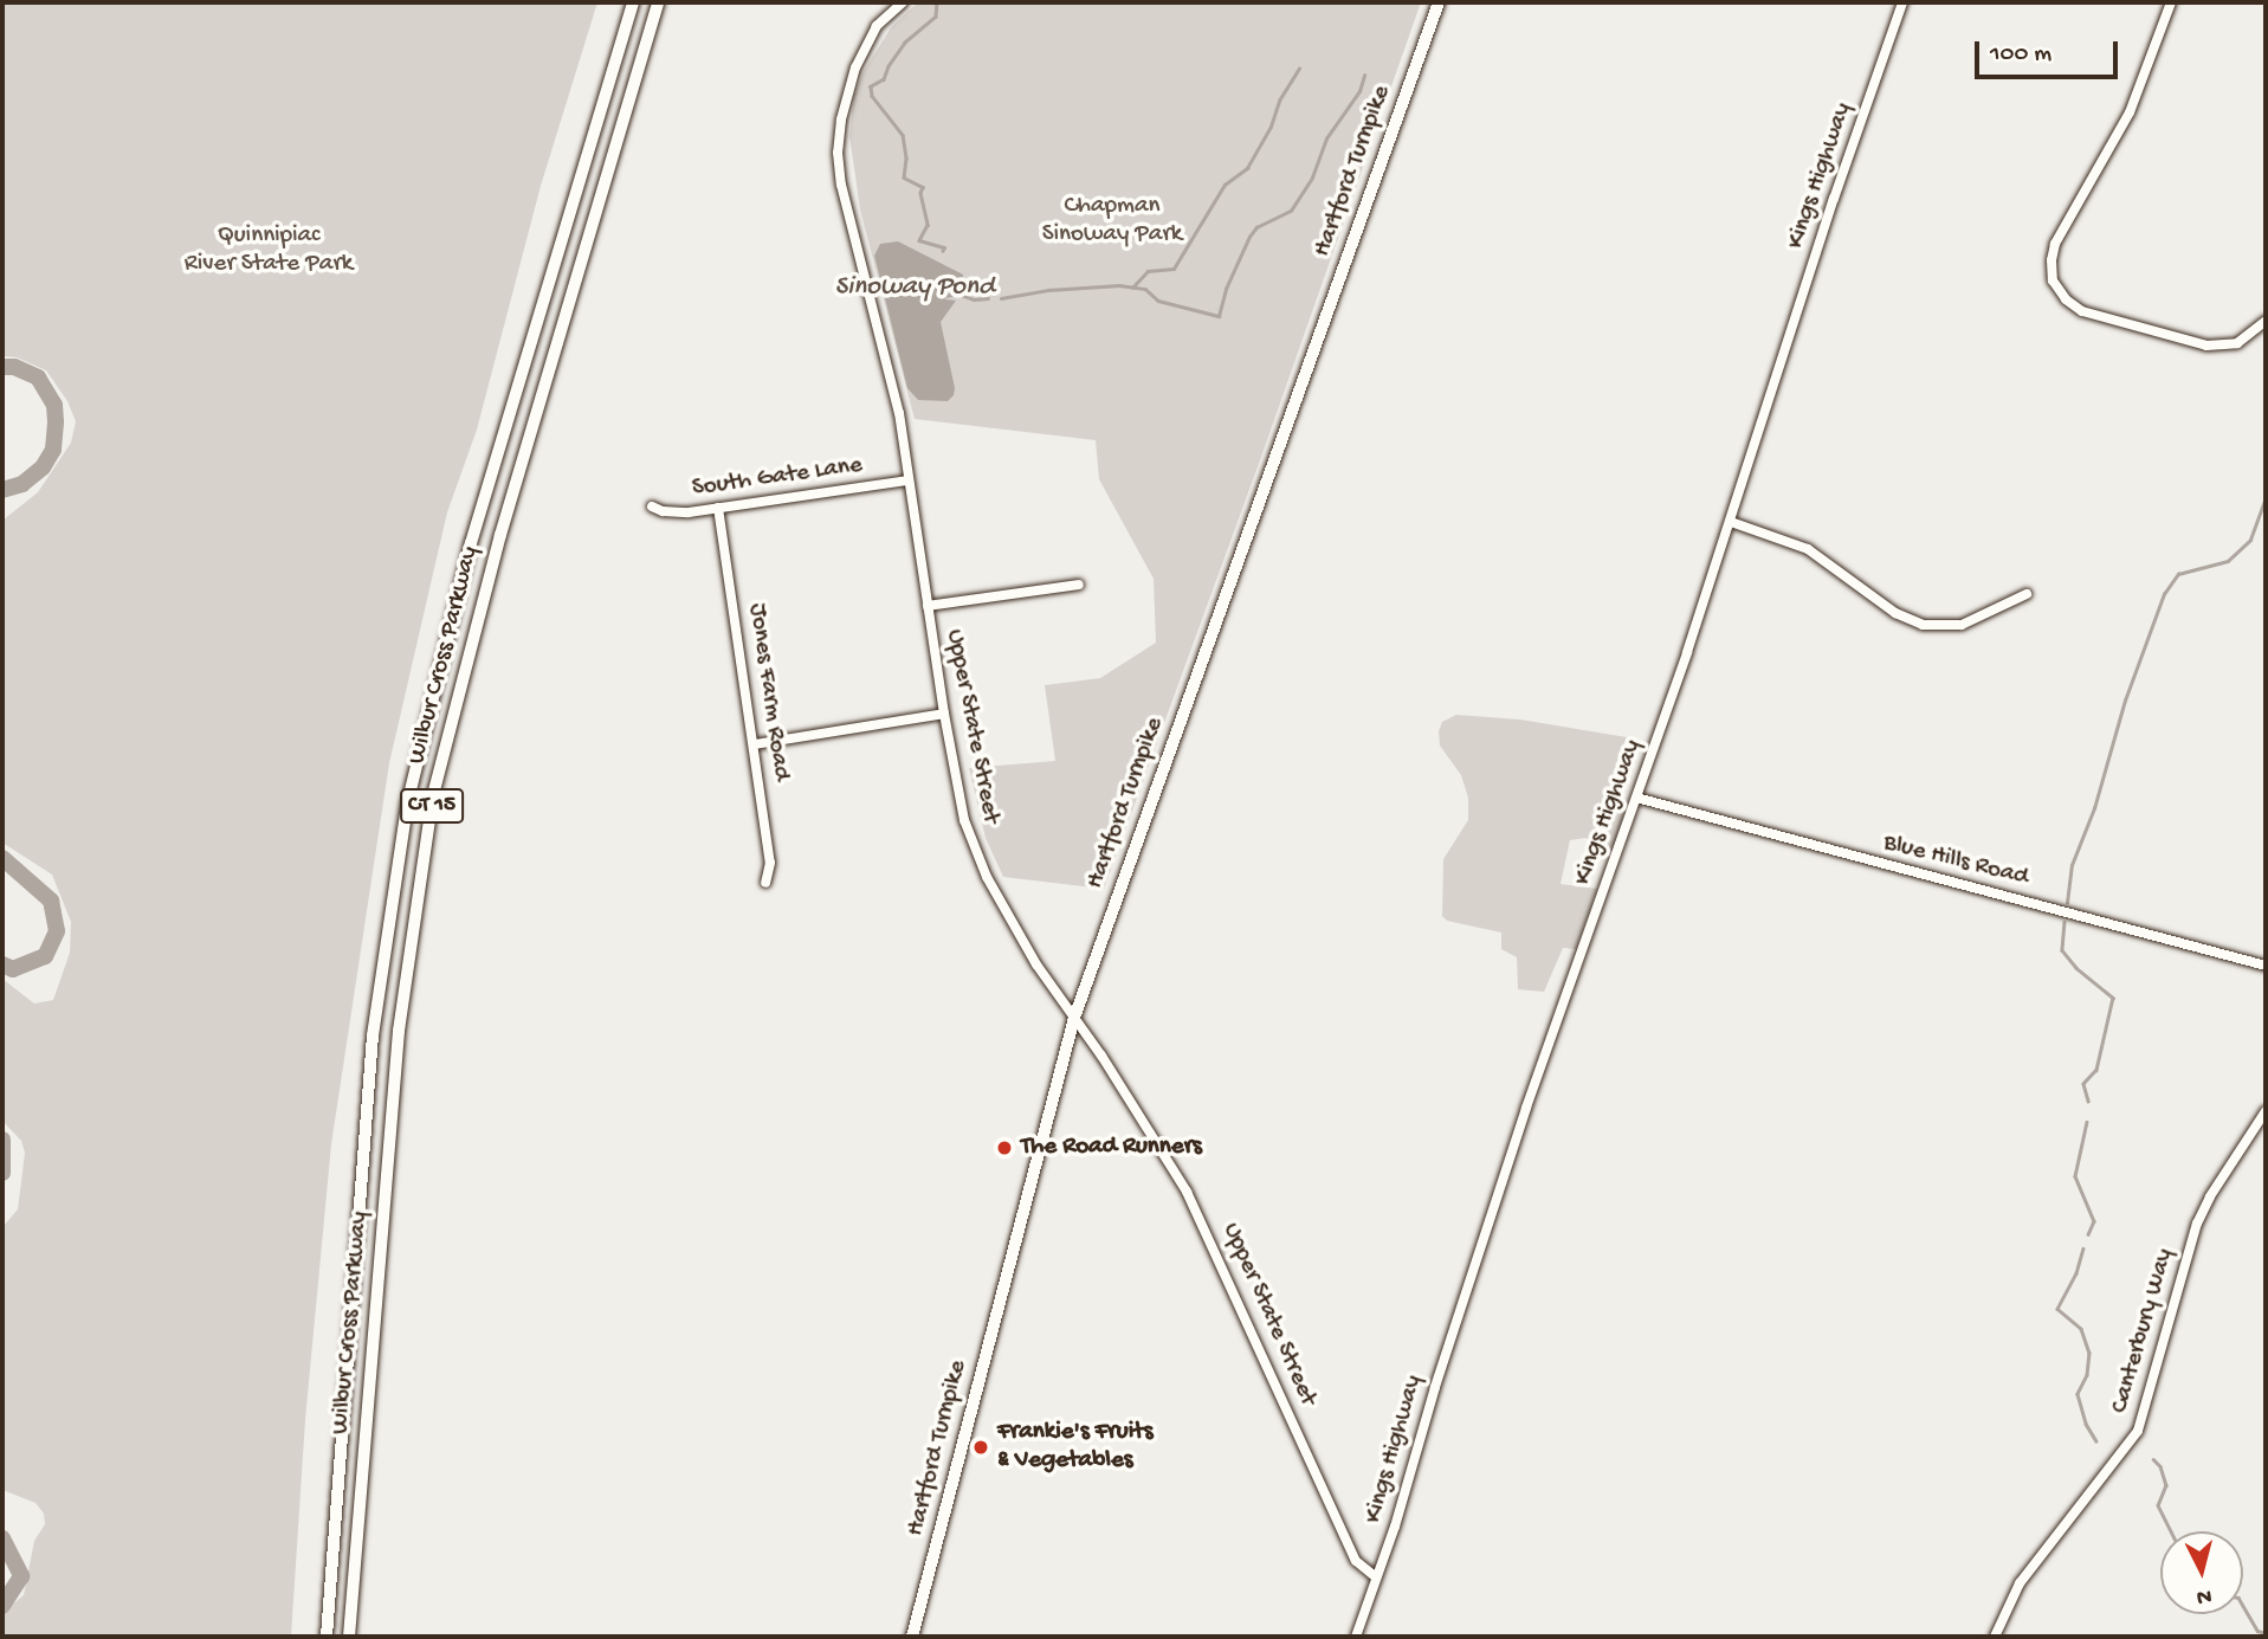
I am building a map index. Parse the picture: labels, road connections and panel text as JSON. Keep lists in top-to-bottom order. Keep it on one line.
{"streets":{"highway":["Wilbur Cross Parkway","CT 15"],"main road":["Hartford Turnpike"],"street":["Kings Highway","South Gate Lane","Jones Farm Road","Upper State Street","Blue Hills Road","Canterbury Way"]},"crossings":[["Hartford Turnpike","Upper State Street"],["Kings Highway","Upper State Street"],["Kings Highway","Blue Hills Road"],["South Gate Lane","Jones Farm Road"],["South Gate Lane","Upper State Street"]],"water":["Sinoway Pond"],"parks":["Chapman Sinoway Park","Quinnipiac River State Park"],"places":["The Road Runners","Frankie's Fruits & Vegetables"],"scale_bar":"100 m","north":"bottom"}
